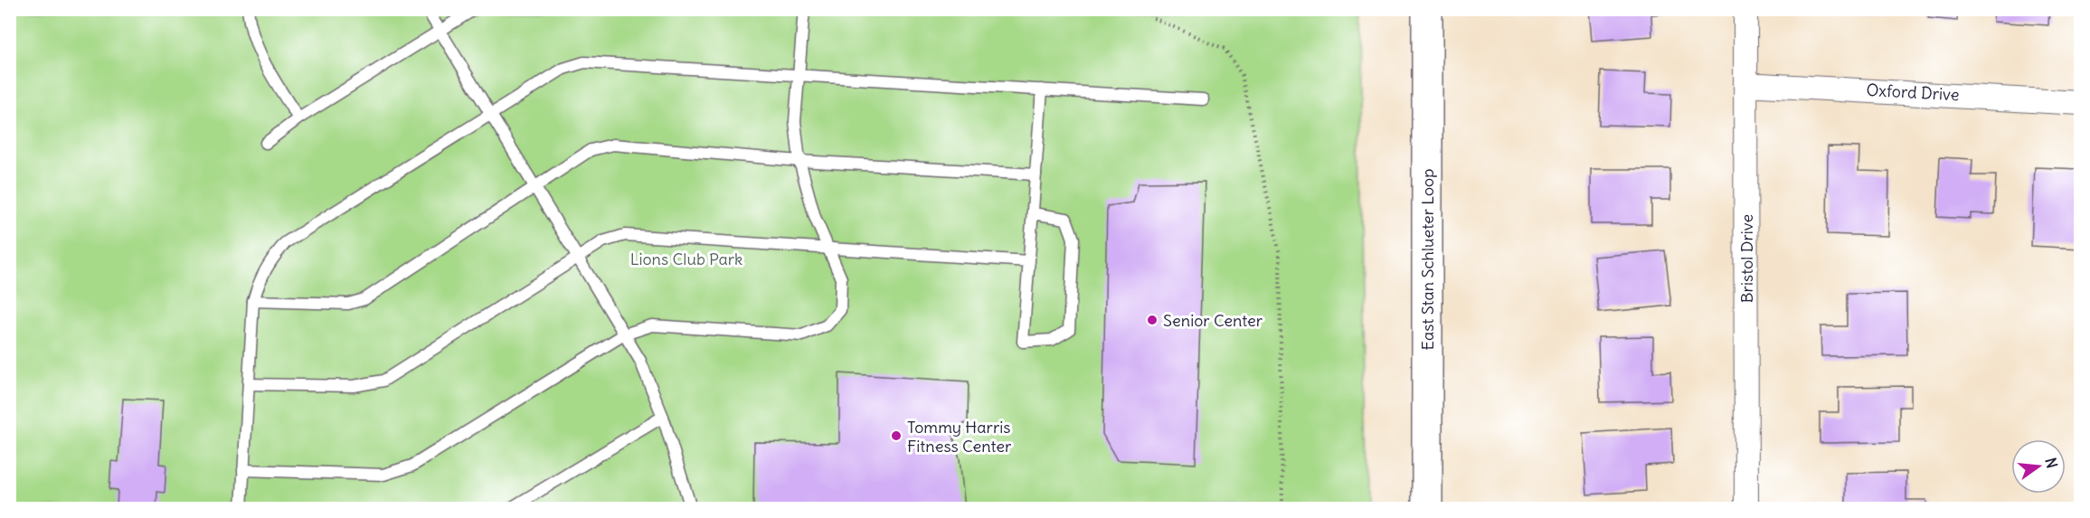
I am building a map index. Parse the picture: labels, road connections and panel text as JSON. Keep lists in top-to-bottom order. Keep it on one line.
{"streets":{"main road":["East Stan Schlueter Loop"],"street":["Oxford Drive","Bristol Drive"]},"crossings":[["Oxford Drive","Bristol Drive"]],"parks":["Lions Club Park"],"places":["Senior Center","Tommy Harris Fitness Center"],"north":"right"}
